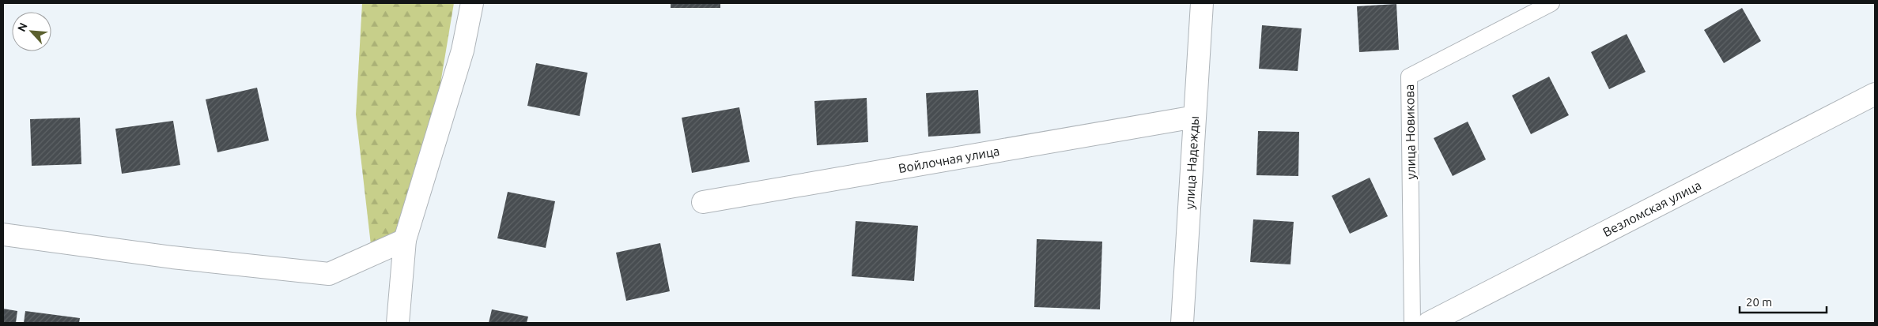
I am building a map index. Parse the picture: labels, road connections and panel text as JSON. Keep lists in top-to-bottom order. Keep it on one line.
{"streets":{"street":["Войлочная улица","улица Надежды","Везломская улица"],"lane":["улица Новикова"]},"crossings":[["Войлочная улица","улица Надежды"]],"scale_bar":"20 m","north":"top left"}
